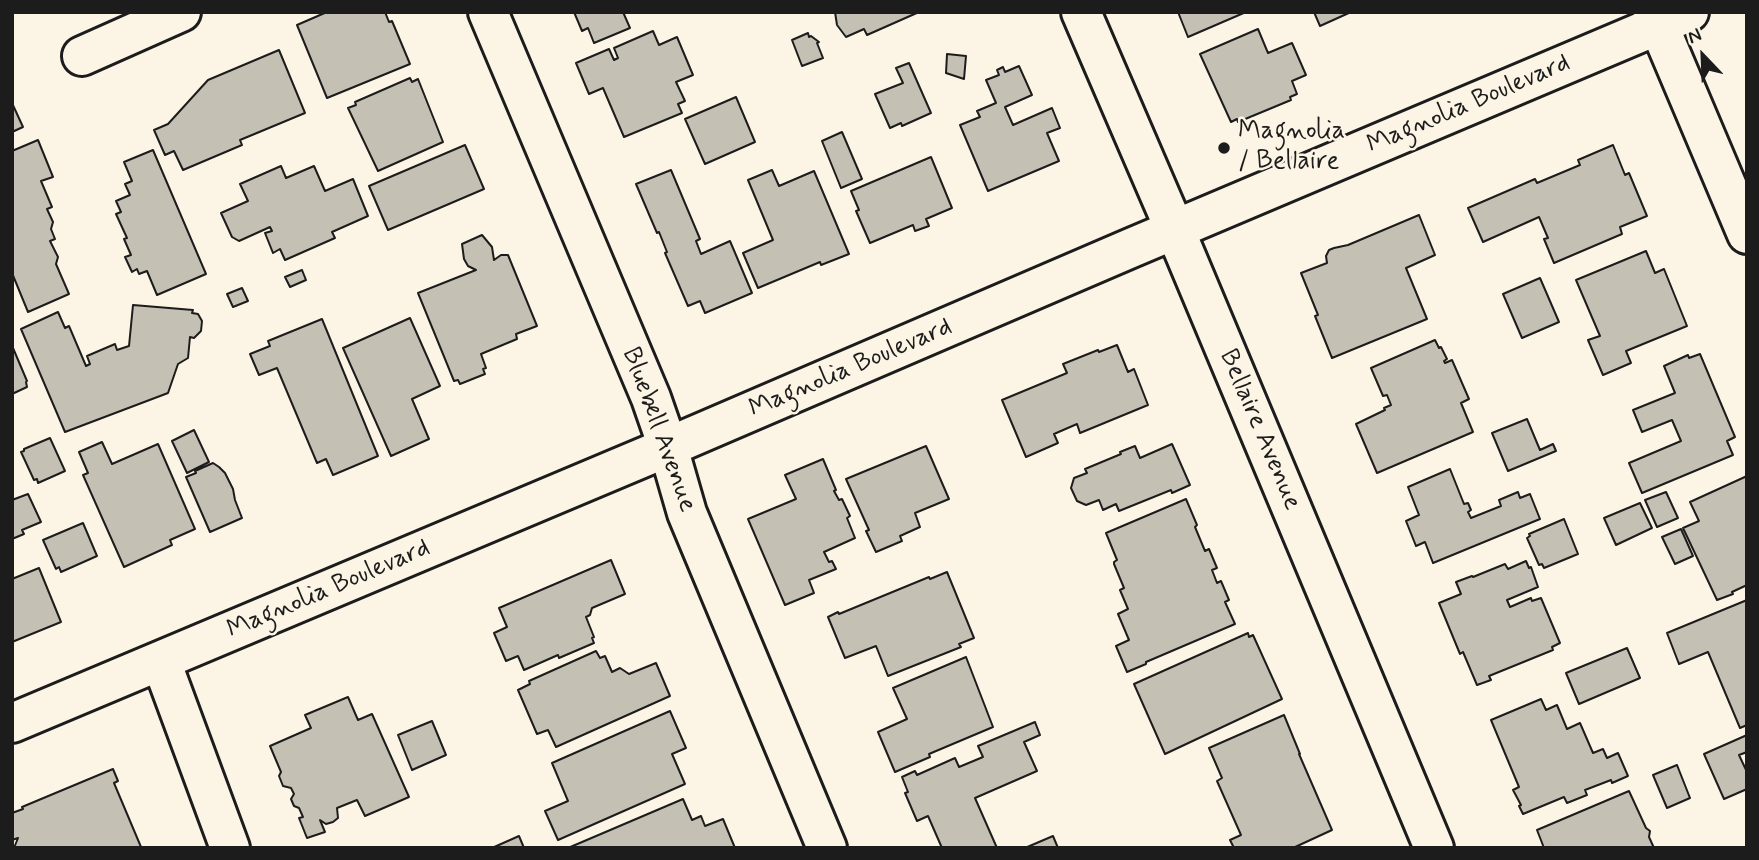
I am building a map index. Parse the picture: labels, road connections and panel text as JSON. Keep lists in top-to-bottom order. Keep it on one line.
{"streets":{"street":["Magnolia Boulevard","Bluebell Avenue","Bellaire Avenue"]},"crossings":[["Magnolia Boulevard","Bluebell Avenue"],["Magnolia Boulevard","Bellaire Avenue"]],"places":["Magnolia / Bellaire"],"north":"top left"}
